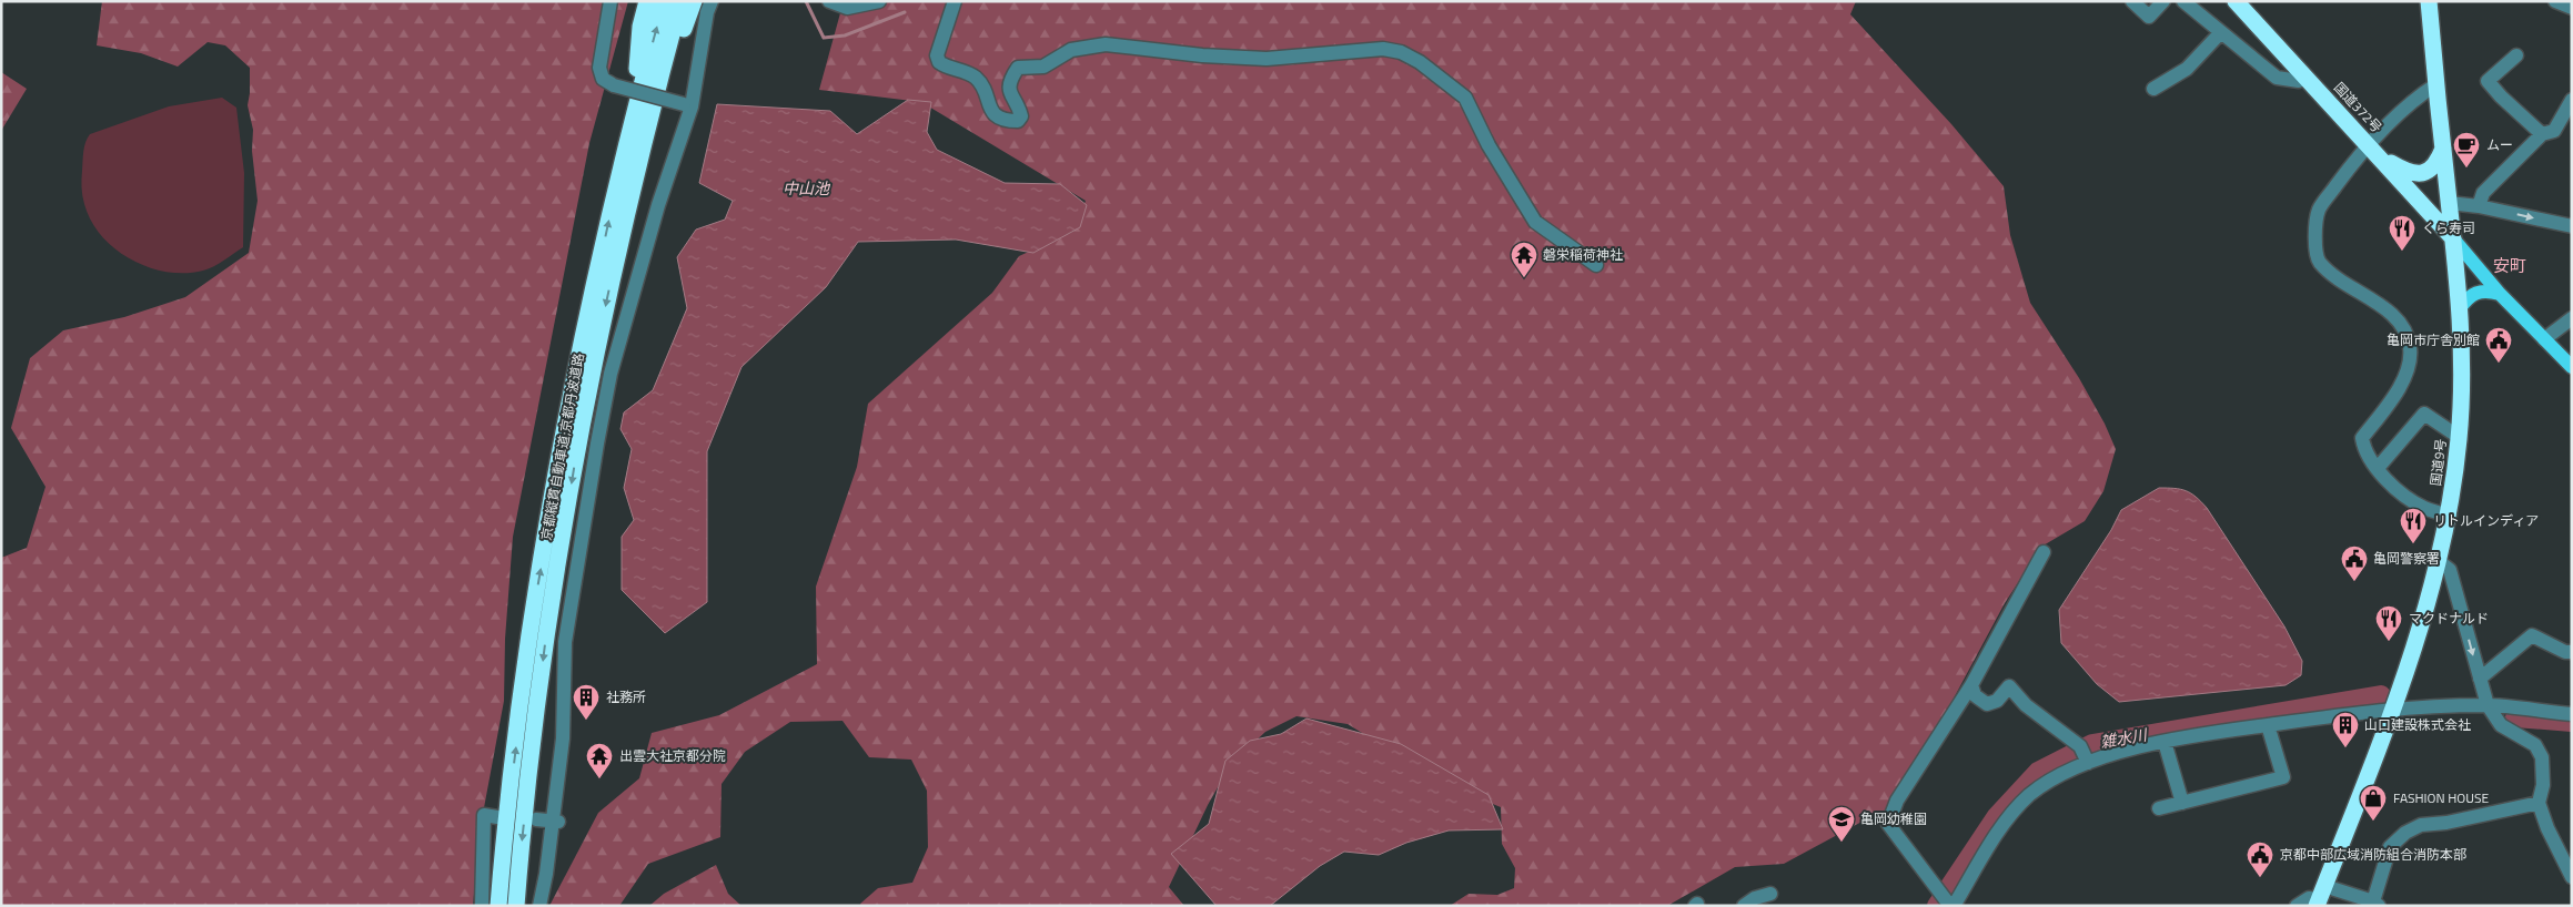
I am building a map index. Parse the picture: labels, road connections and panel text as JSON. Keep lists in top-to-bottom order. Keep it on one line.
{"streets":{"highway":["国道372号","京都縦貫自動車道;京都丹波道路","国道9号"]},"crossings":[["国道372号","国道9号"]],"districts":["安町"],"water":["中山池","雑水川"],"places":{"cafe":["ムー"],"restaurant":["くら寿司","リトルインディア","マクドナルド"],"temple":["磐栄稲荷神社","出雲大社京都分院"],"public building":["亀岡市庁舎別館","亀岡警察署","京都中部広域消防組合消防本部"],"building":["社務所","山口建設株式会社"],"shop":["FASHION HOUSE"],"school or university":["亀岡幼稚園"]}}
